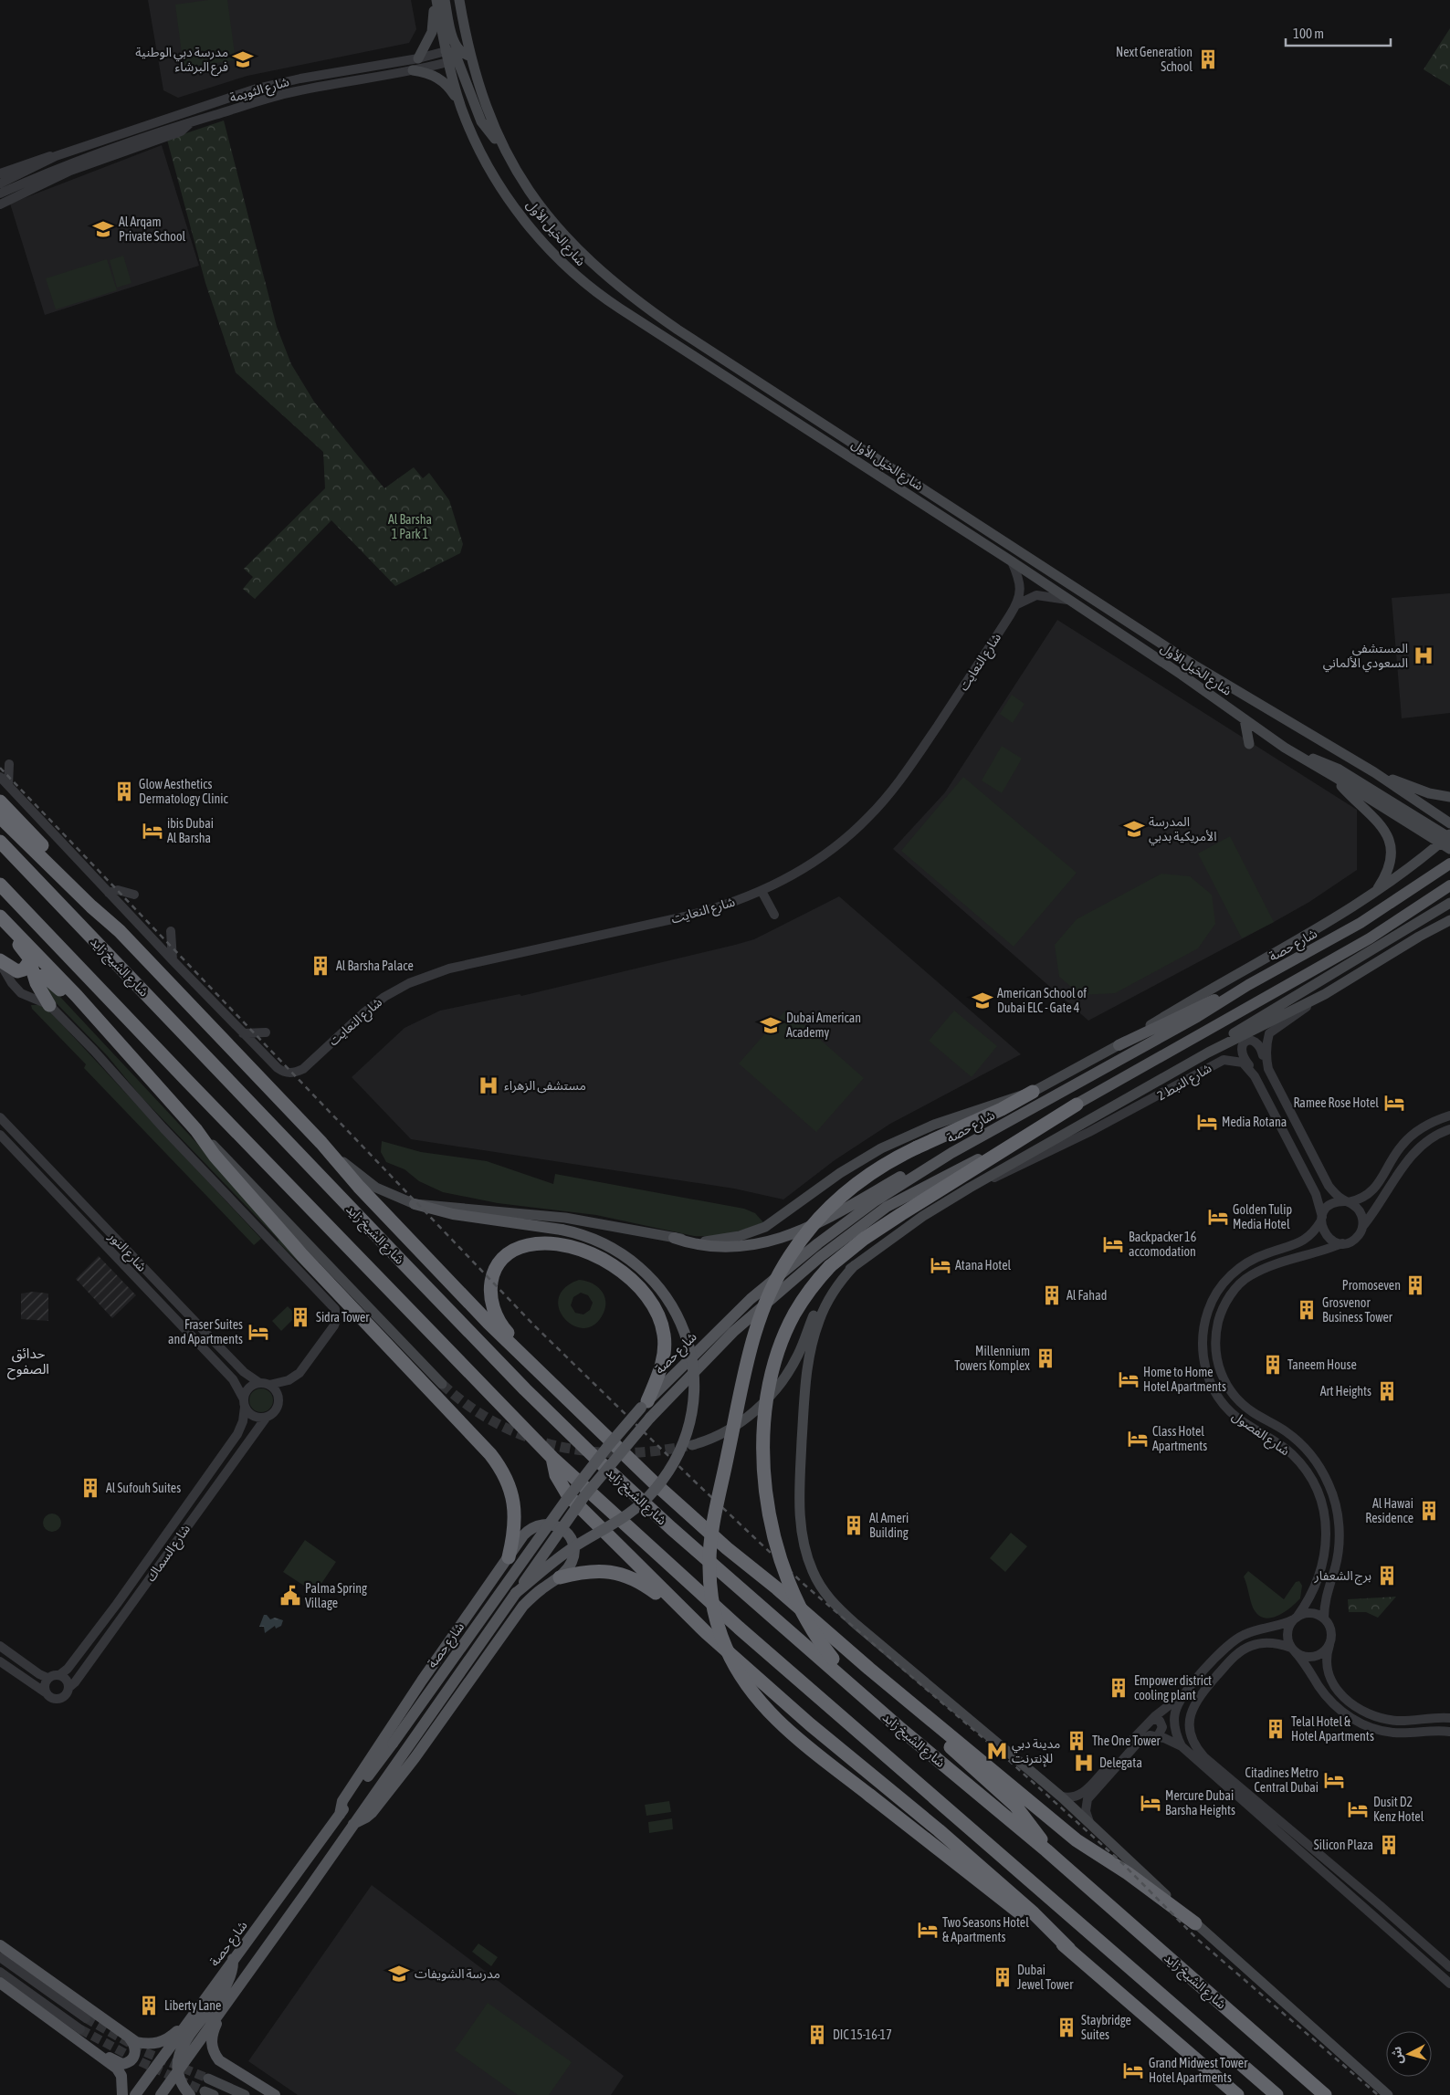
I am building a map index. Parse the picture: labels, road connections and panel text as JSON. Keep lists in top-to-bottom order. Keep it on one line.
{"streets":{"highway":["شارع الشيخ زايد"],"main road":["شارع الخيل الأول","شارع حصة"],"street":["شارع الثويمة","شارع النعايت","شارع النبط 2","شارع النور","شارع الفصول","شارع السماك"]},"crossings":[["شارع الثويمة","شارع الخيل الأول"],["شارع الخيل الأول","شارع النعايت"],["شارع النبط 2","شارع الفصول"],["شارع النور","شارع السماك"]],"districts":["حدائق الصفوح"],"parks":["Al Barsha 1 Park 1"],"places":{"school or university":["مدرسة دبي الوطنية فرع البرشاء","Al Arqam Private School","المدرسة الأمريكية بدبي","American School of Dubai ELC - Gate 4","Dubai American Academy","مدرسة الشويفات"],"building":["Next Generation School","Glow Aesthetics Dermatology Clinic","Al Barsha Palace","Promoseven","Al Fahad","Grosvenor Business Tower","Sidra Tower","Millennium Towers Komplex","Taneem House","Art Heights","Al Sufouh Suites","Al Hawai Residence","Al Ameri Building","برج الشعفار","Empower district cooling plant","Telal Hotel & Hotel Apartments","The One Tower","Silicon Plaza","Dubai Jewel Tower","Liberty Lane","Staybridge Suites","DIC 15-16-17"],"hospital":["المستشفى السعودي الألماني","مستشفى الزهراء","Delegata"],"hotel":["ibis Dubai Al Barsha","Ramee Rose Hotel","Media Rotana","Golden Tulip Media Hotel","Backpacker 16 accomodation","Atana Hotel","Fraser Suites and Apartments","Home to Home Hotel Apartments","Class Hotel Apartments","Citadines Metro Central Dubai","Mercure Dubai Barsha Heights","Dusit D2 Kenz Hotel","Two Seasons Hotel & Apartments","Grand Midwest Tower Hotel Apartments"],"public building":["Palma Spring Village"],"metro station":["مدينة دبي للإنترنت"]},"scale_bar":"100 m","north":"left"}
